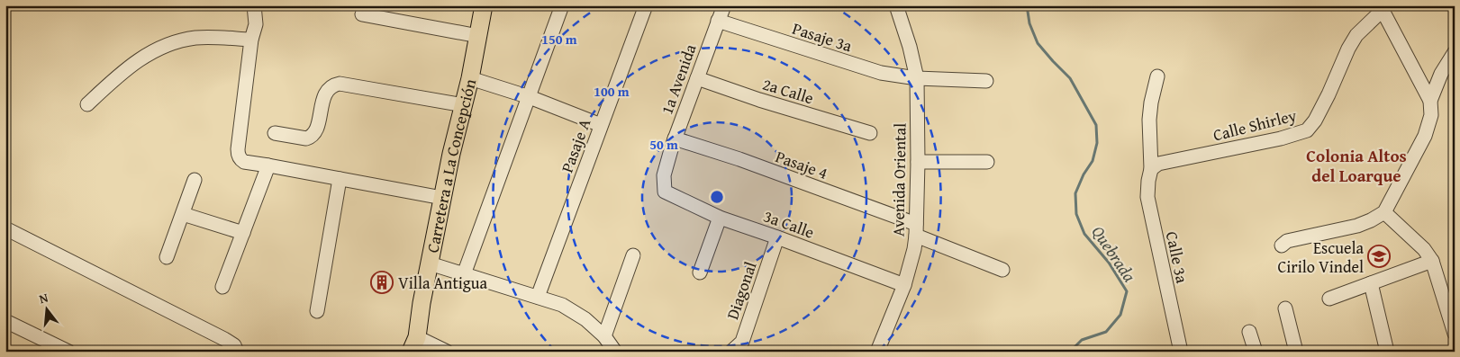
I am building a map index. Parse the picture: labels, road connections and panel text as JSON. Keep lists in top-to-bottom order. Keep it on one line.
{"streets":{"main road":["Carretera a La Concepción"],"street":["Pasaje 3a","1a Avenida","2a Calle","Calle Shirley","Pasaje A","Pasaje 4","Avenida Oriental","3a Calle","Calle 3a","Diagonal"]},"crossings":[["Pasaje 3a","1a Avenida"],["Pasaje 3a","Avenida Oriental"],["1a Avenida","2a Calle"],["1a Avenida","Pasaje 4"],["1a Avenida","3a Calle"],["Calle Shirley","Calle 3a"],["Pasaje 4","Avenida Oriental"],["Avenida Oriental","3a Calle"],["3a Calle","Diagonal"]],"districts":["Colonia Altos del Loarque"],"water":["Quebrada"],"places":{"school or university":["Escuela Cirilo Vindel"],"building":["Villa Antigua"]},"north":"top","rings":["150 m","100 m","50 m"]}
